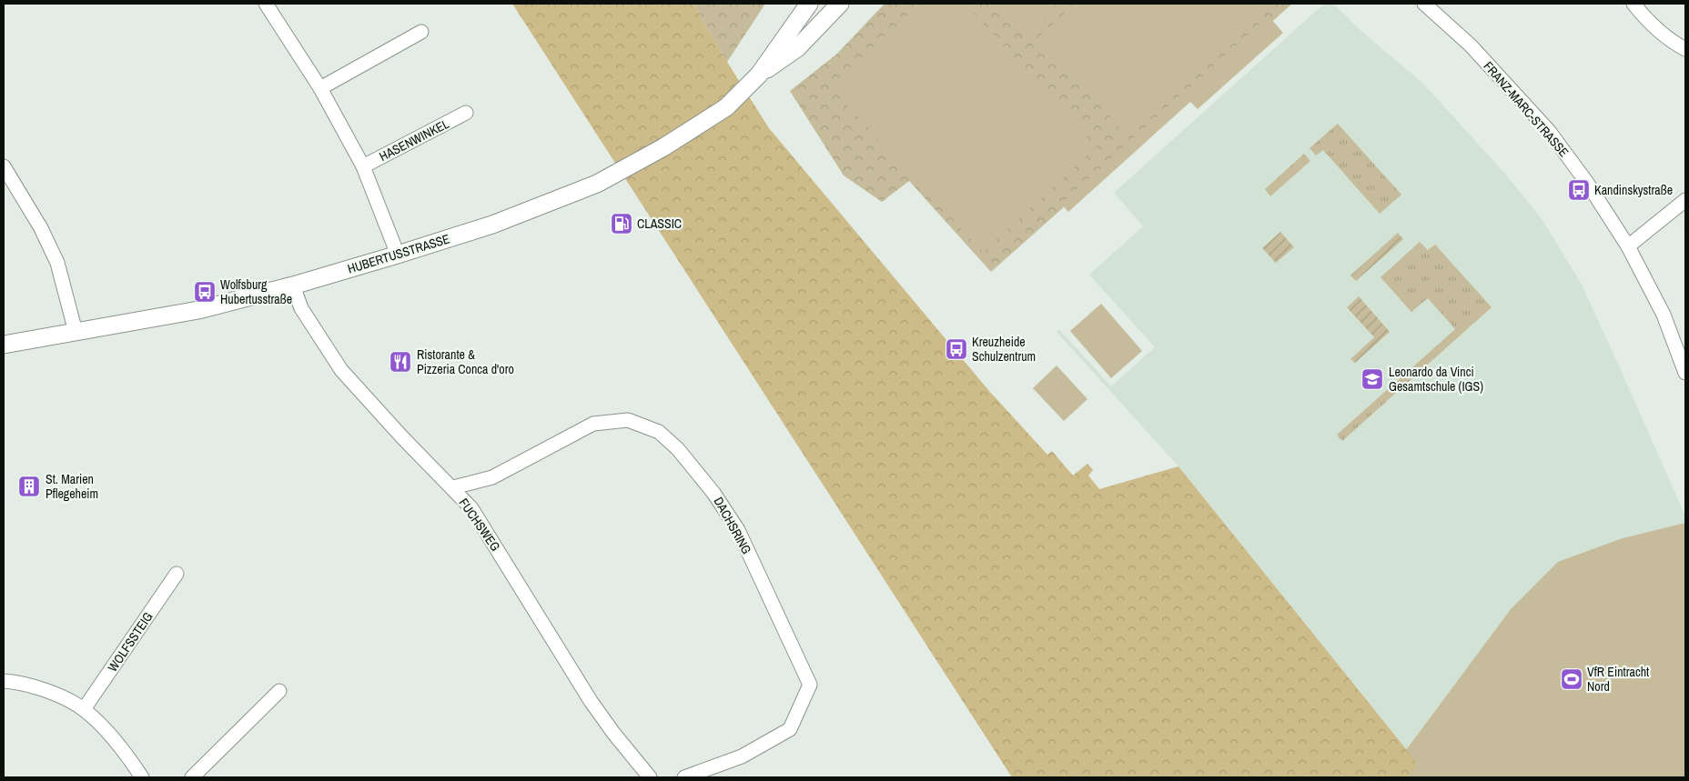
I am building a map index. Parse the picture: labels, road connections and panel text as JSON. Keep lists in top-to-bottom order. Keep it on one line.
{"streets":{"street":["FRANZ-MARC-STRASSE","HASENWINKEL","HUBERTUSSTRASSE","FUCHSWEG","DACHSRING","WOLFSSTEIG"]},"crossings":[["HUBERTUSSTRASSE","FUCHSWEG"],["FUCHSWEG","DACHSRING"]],"places":{"bus stop":["Kandinskystraße","Wolfsburg Hubertusstraße","Kreuzheide Schulzentrum"],"fuel station":["CLASSIC"],"restaurant":["Ristorante & Pizzeria Conca d'oro"],"school or university":["Leonardo da Vinci Gesamtschule (IGS)"],"building":["St. Marien Pflegeheim"],"sports":["VfR Eintracht Nord"]}}
